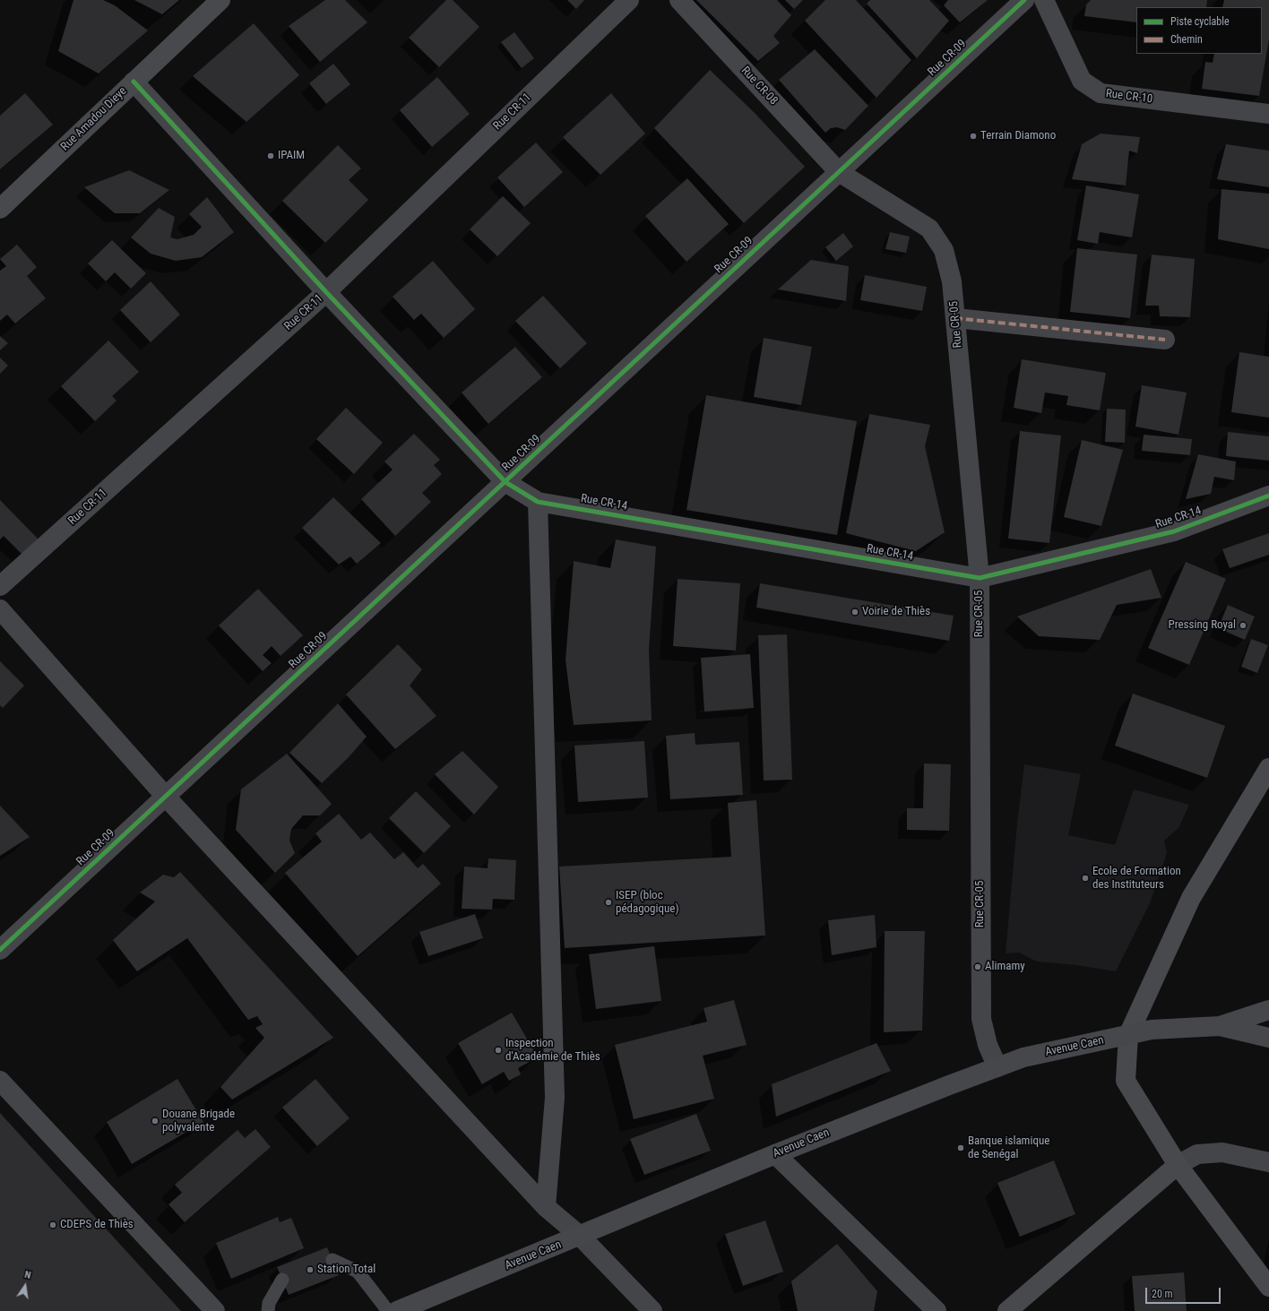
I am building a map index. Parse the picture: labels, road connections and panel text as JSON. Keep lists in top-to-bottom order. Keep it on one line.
{"streets":{"highway":["Avenue Caen"],"street":["Rue CR-09","Rue CR-08","Rue CR-10","Rue CR-11","Rue Amadou Dieye","Rue CR-05","Rue CR-14"]},"crossings":[["Rue CR-09","Rue CR-08"],["Rue CR-09","Rue CR-05"],["Rue CR-09","Rue CR-14"],["Rue CR-08","Rue CR-05"],["Rue CR-11","Rue CR-14"],["Rue Amadou Dieye","Rue CR-14"],["Rue CR-05","Rue CR-14"],["Rue CR-05","Avenue Caen"]],"places":["Terrain Diamono","IPAIM","Voirie de Thiès","Pressing Royal","Ecole de Formation des Instituteurs","ISEP (bloc pédagogique)","Alimamy","Inspection d'Académie de Thiès","Douane Brigade polyvalente","Banque islamique de Senégal","CDEPS de Thiès","Station Total"],"legend":["Piste cyclable","Chemin"],"scale_bar":"20 m","north":"top"}
